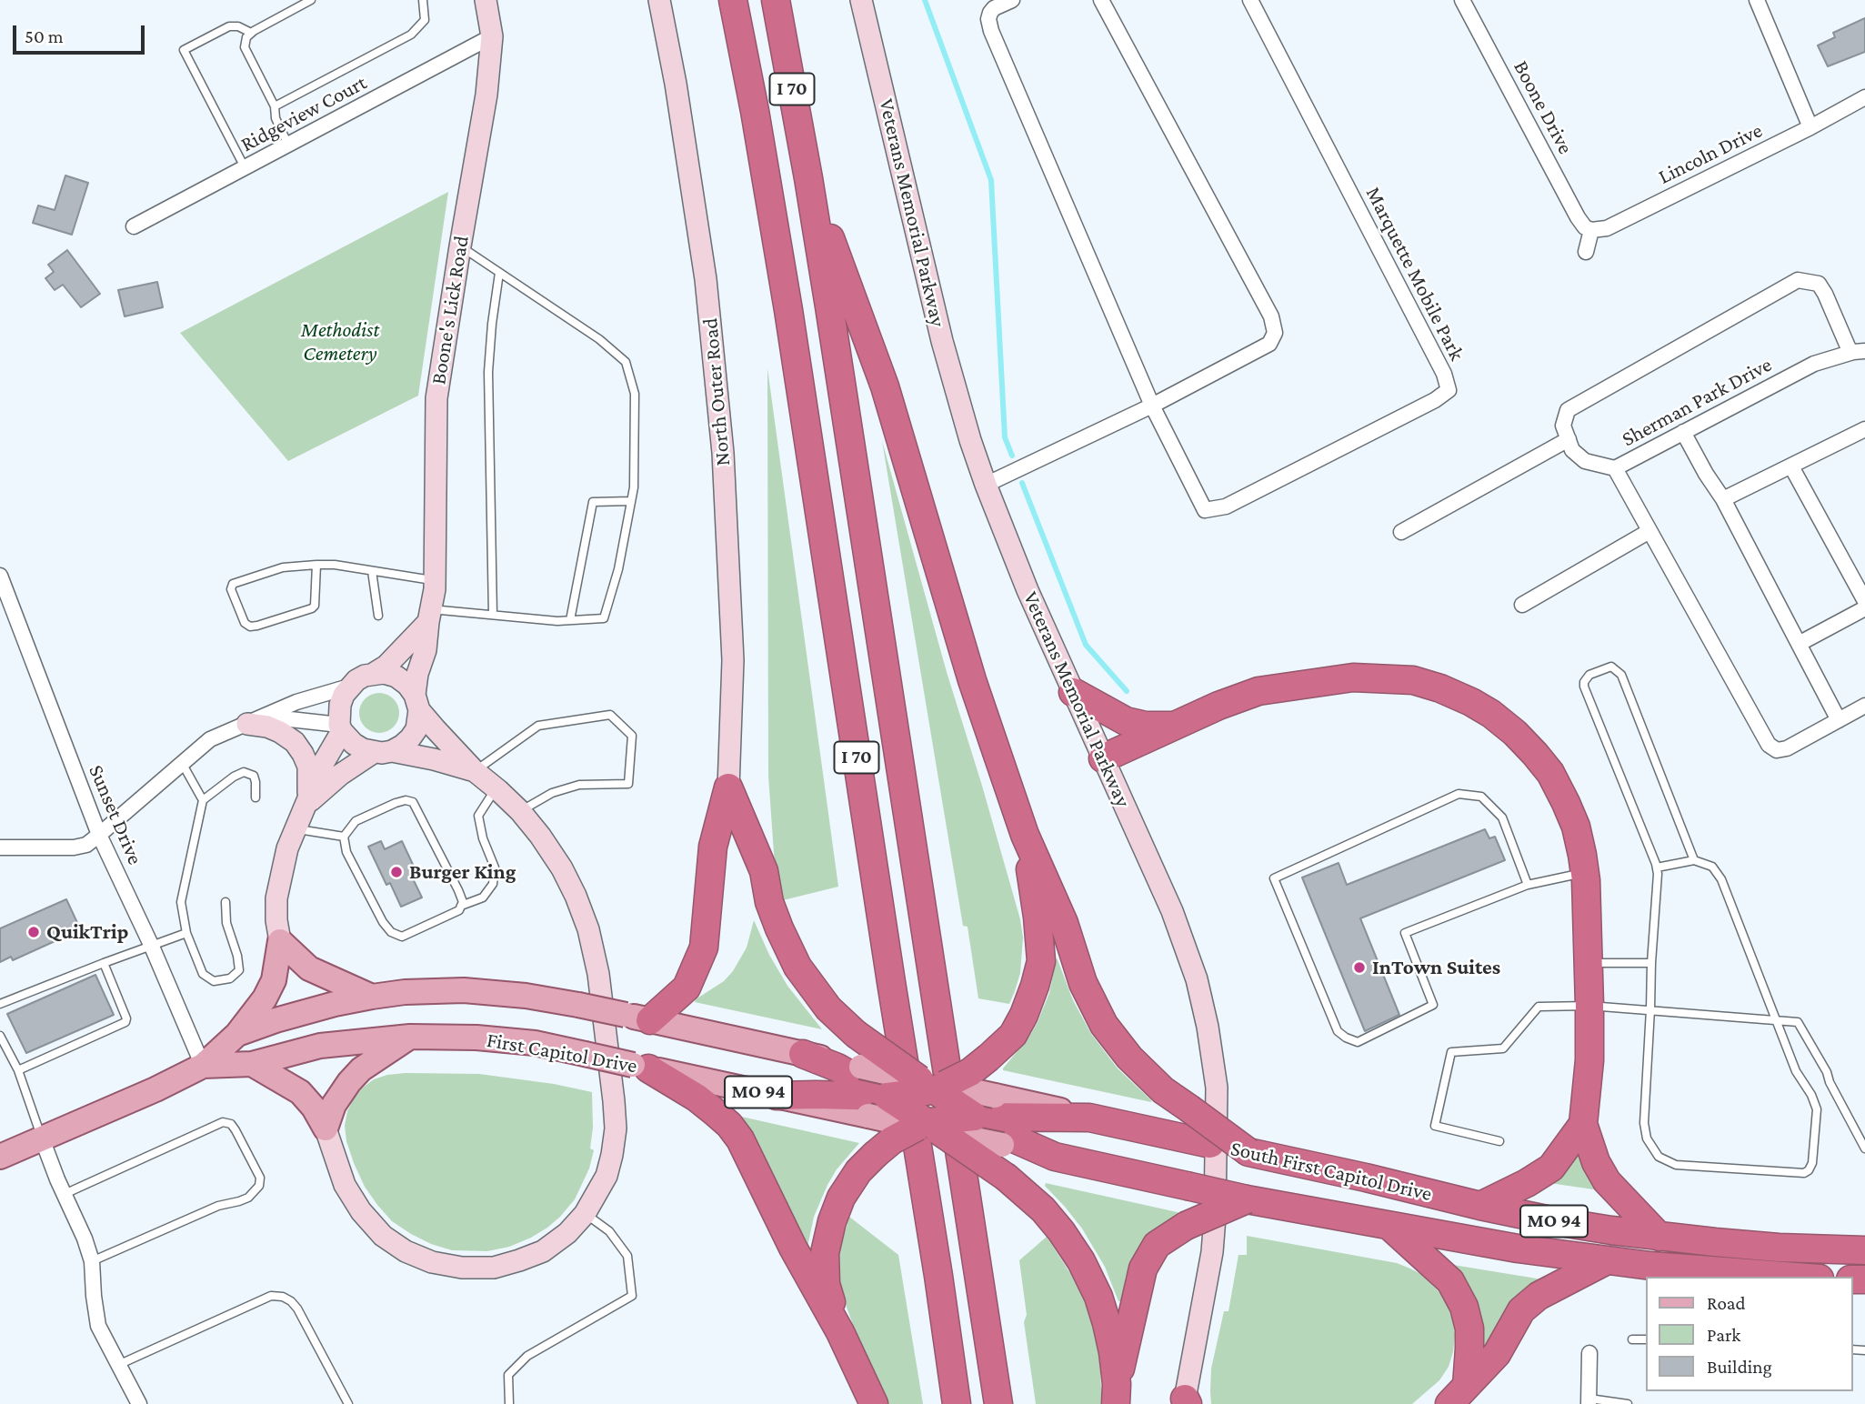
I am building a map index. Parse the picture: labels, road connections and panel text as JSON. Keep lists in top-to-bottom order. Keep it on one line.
{"streets":{"highway":["I 70","MO 94","South First Capitol Drive"],"main road":["First Capitol Drive"],"street":["Boone Drive","Ridgeview Court","Lincoln Drive","Veterans Memorial Parkway","Marquette Mobile Park","Boone's Lick Road","North Outer Road","Sherman Park Drive","Sunset Drive"]},"crossings":[["Boone Drive","Lincoln Drive"],["Ridgeview Court","Boone's Lick Road"],["North Outer Road","South First Capitol Drive"],["Sunset Drive","First Capitol Drive"]],"parks":["Methodist Cemetery"],"places":["Burger King","QuikTrip","InTown Suites"],"legend":["Road","Park","Building"],"scale_bar":"50 m"}
